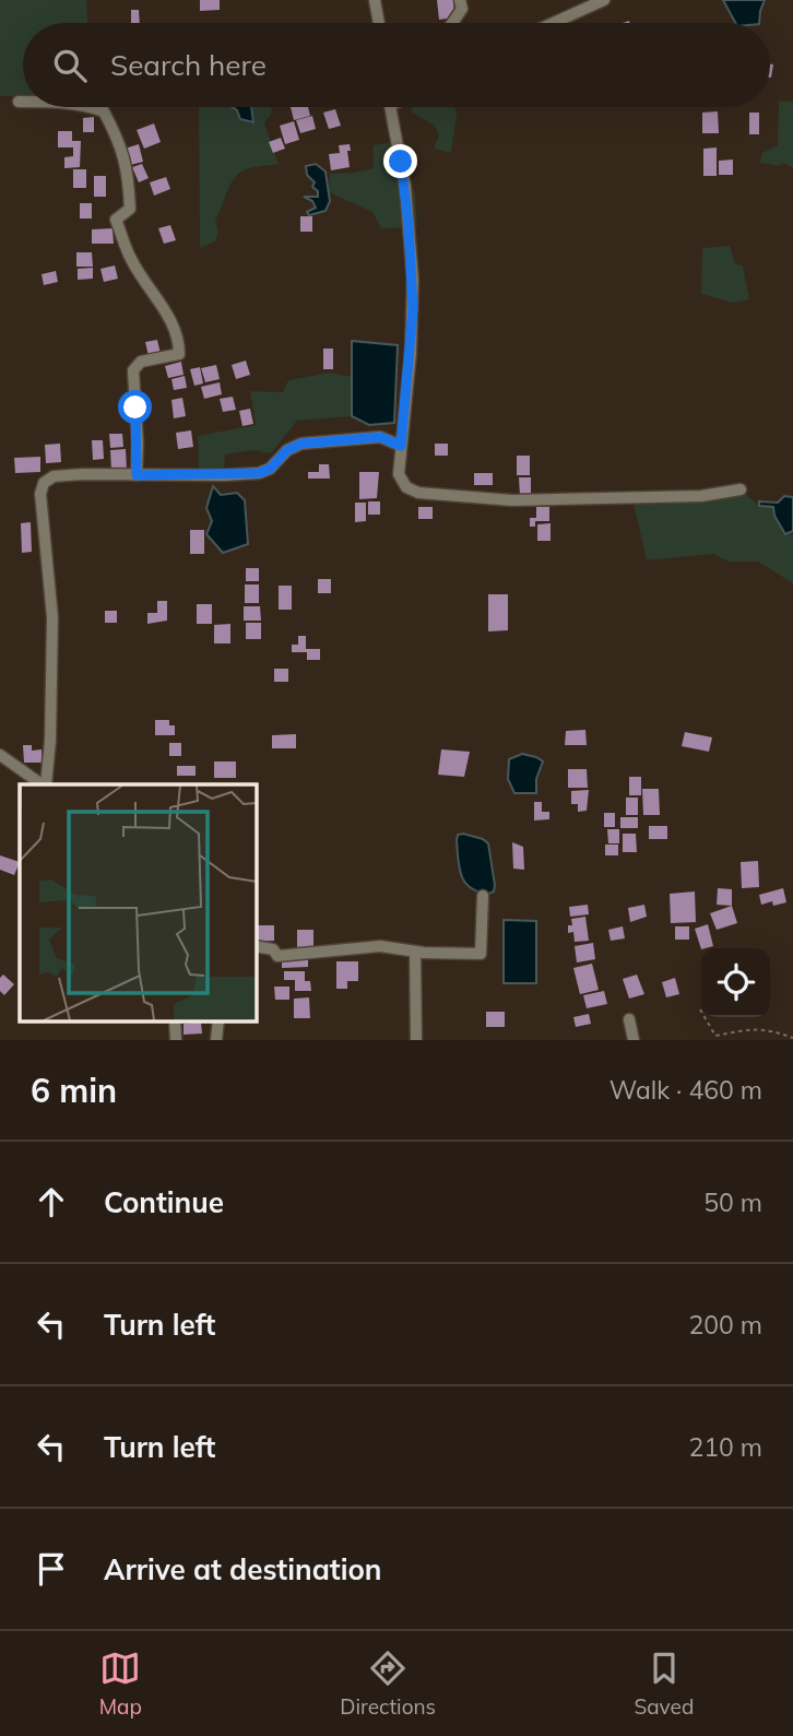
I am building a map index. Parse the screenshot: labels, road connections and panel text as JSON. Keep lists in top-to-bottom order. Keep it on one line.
{"page":{"search":"Search here","heading":["6 min","Walk · 460 m"],"list":[["Continue","50 m"],["Turn left","200 m"],["Turn left","210 m"],"Arrive at destination"],"nav":["Map","Directions","Saved"]}}
